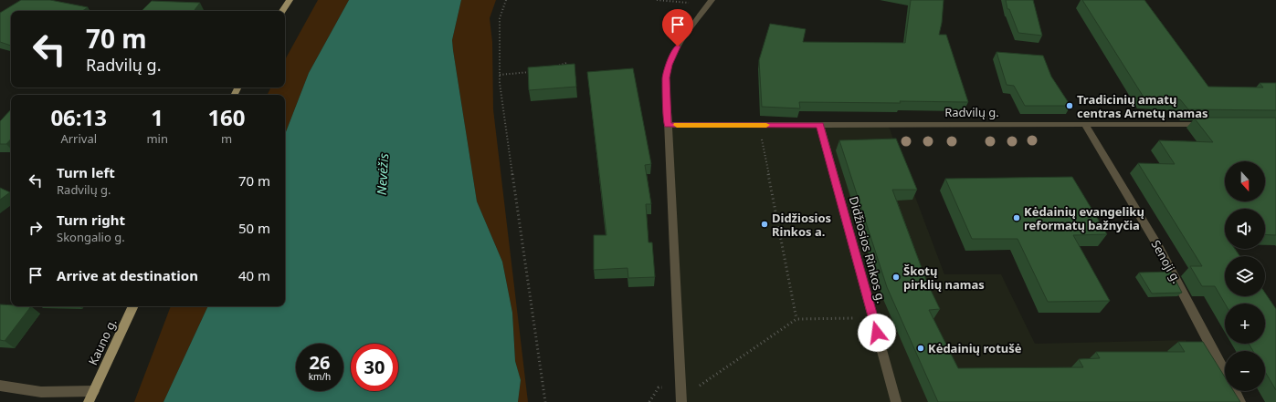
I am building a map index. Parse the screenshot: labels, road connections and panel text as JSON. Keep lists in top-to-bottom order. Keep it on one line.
{"streets":{"main road":["Kauno g."],"street":["Radvilų g.","Didžiosios Rinkos g.","Senoji g."]},"crossings":[["Radvilų g.","Didžiosios Rinkos g."],["Radvilų g.","Senoji g."]],"water":["Nevėžis"],"places":["Tradicinių amatų centras Arnetų namas","Kėdainių evangelikų reformatų bažnyčia","Didžiosios Rinkos a.","Škotų pirklių namas","Kėdainių rotušė"],"north":"bottom","page":{"turn":["70 m","Radvilų g."],"eta":["06:13","Arrival","1","min","160","m"],"list":[{"name":"Turn left","note":"Radvilų g.","value":"70 m"},{"name":"Turn right","note":"Skongalio g.","value":"50 m"},{"name":"Arrive at destination","value":"40 m"}],"map_buttons":["+","−"],"speed":"26 km/h","limit":"30"}}
